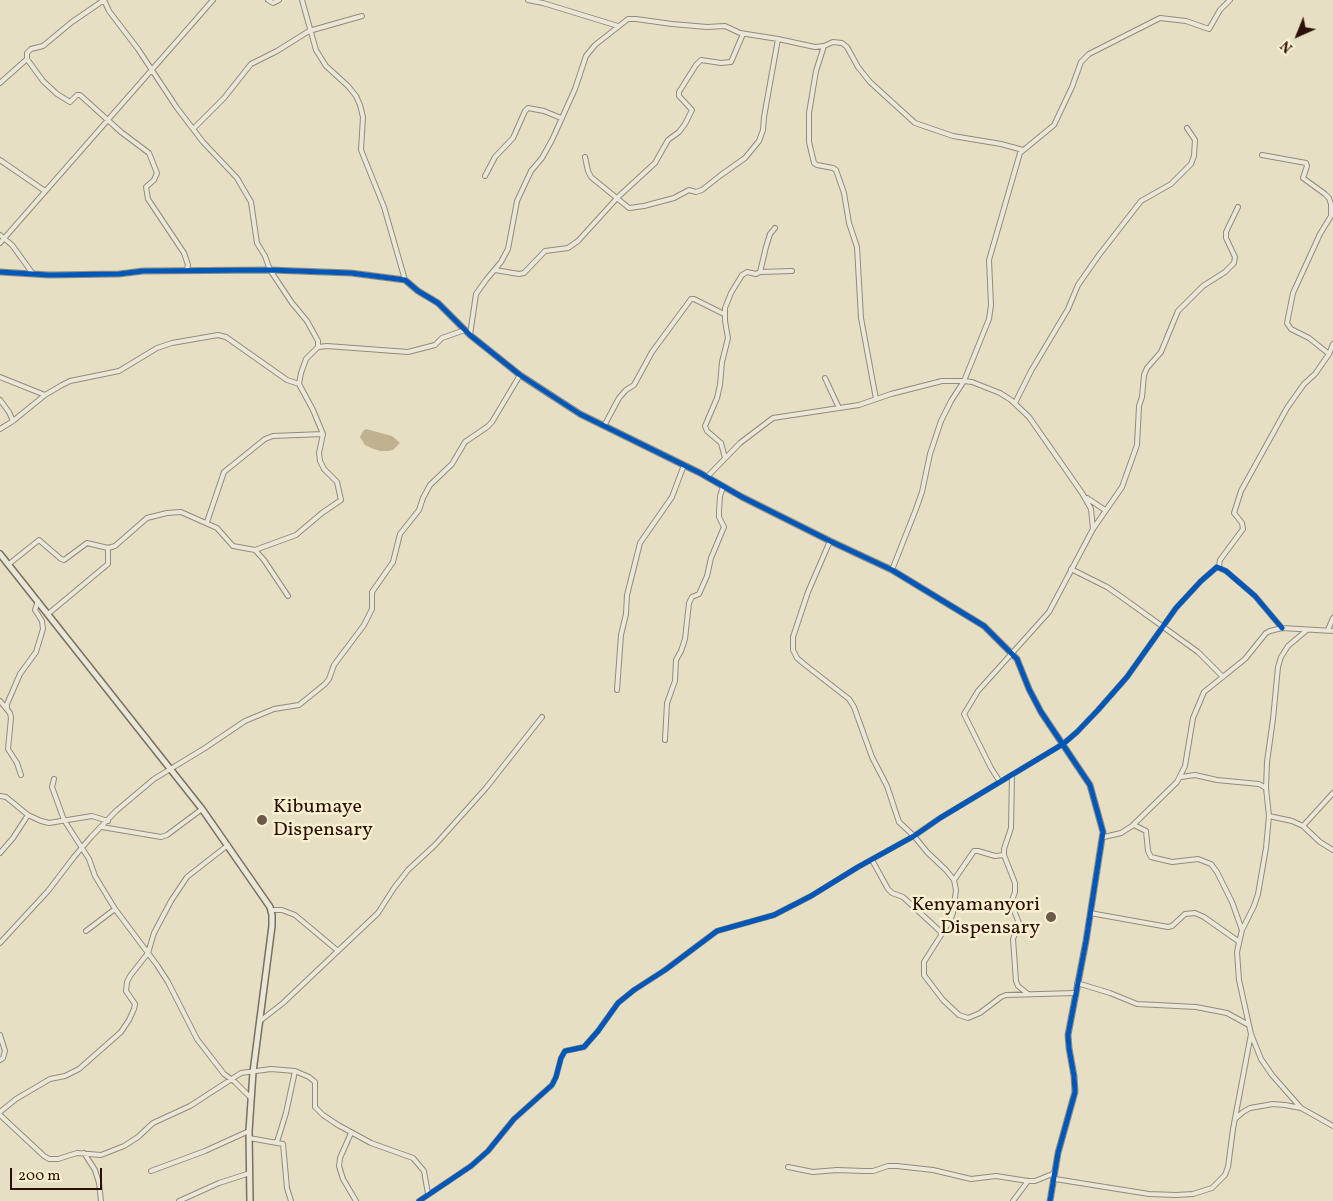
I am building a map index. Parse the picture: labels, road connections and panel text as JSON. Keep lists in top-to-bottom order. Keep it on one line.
{"places":["Kibumaye Dispensary","Kenyamanyori Dispensary"],"scale_bar":"200 m","north":"bottom left"}
